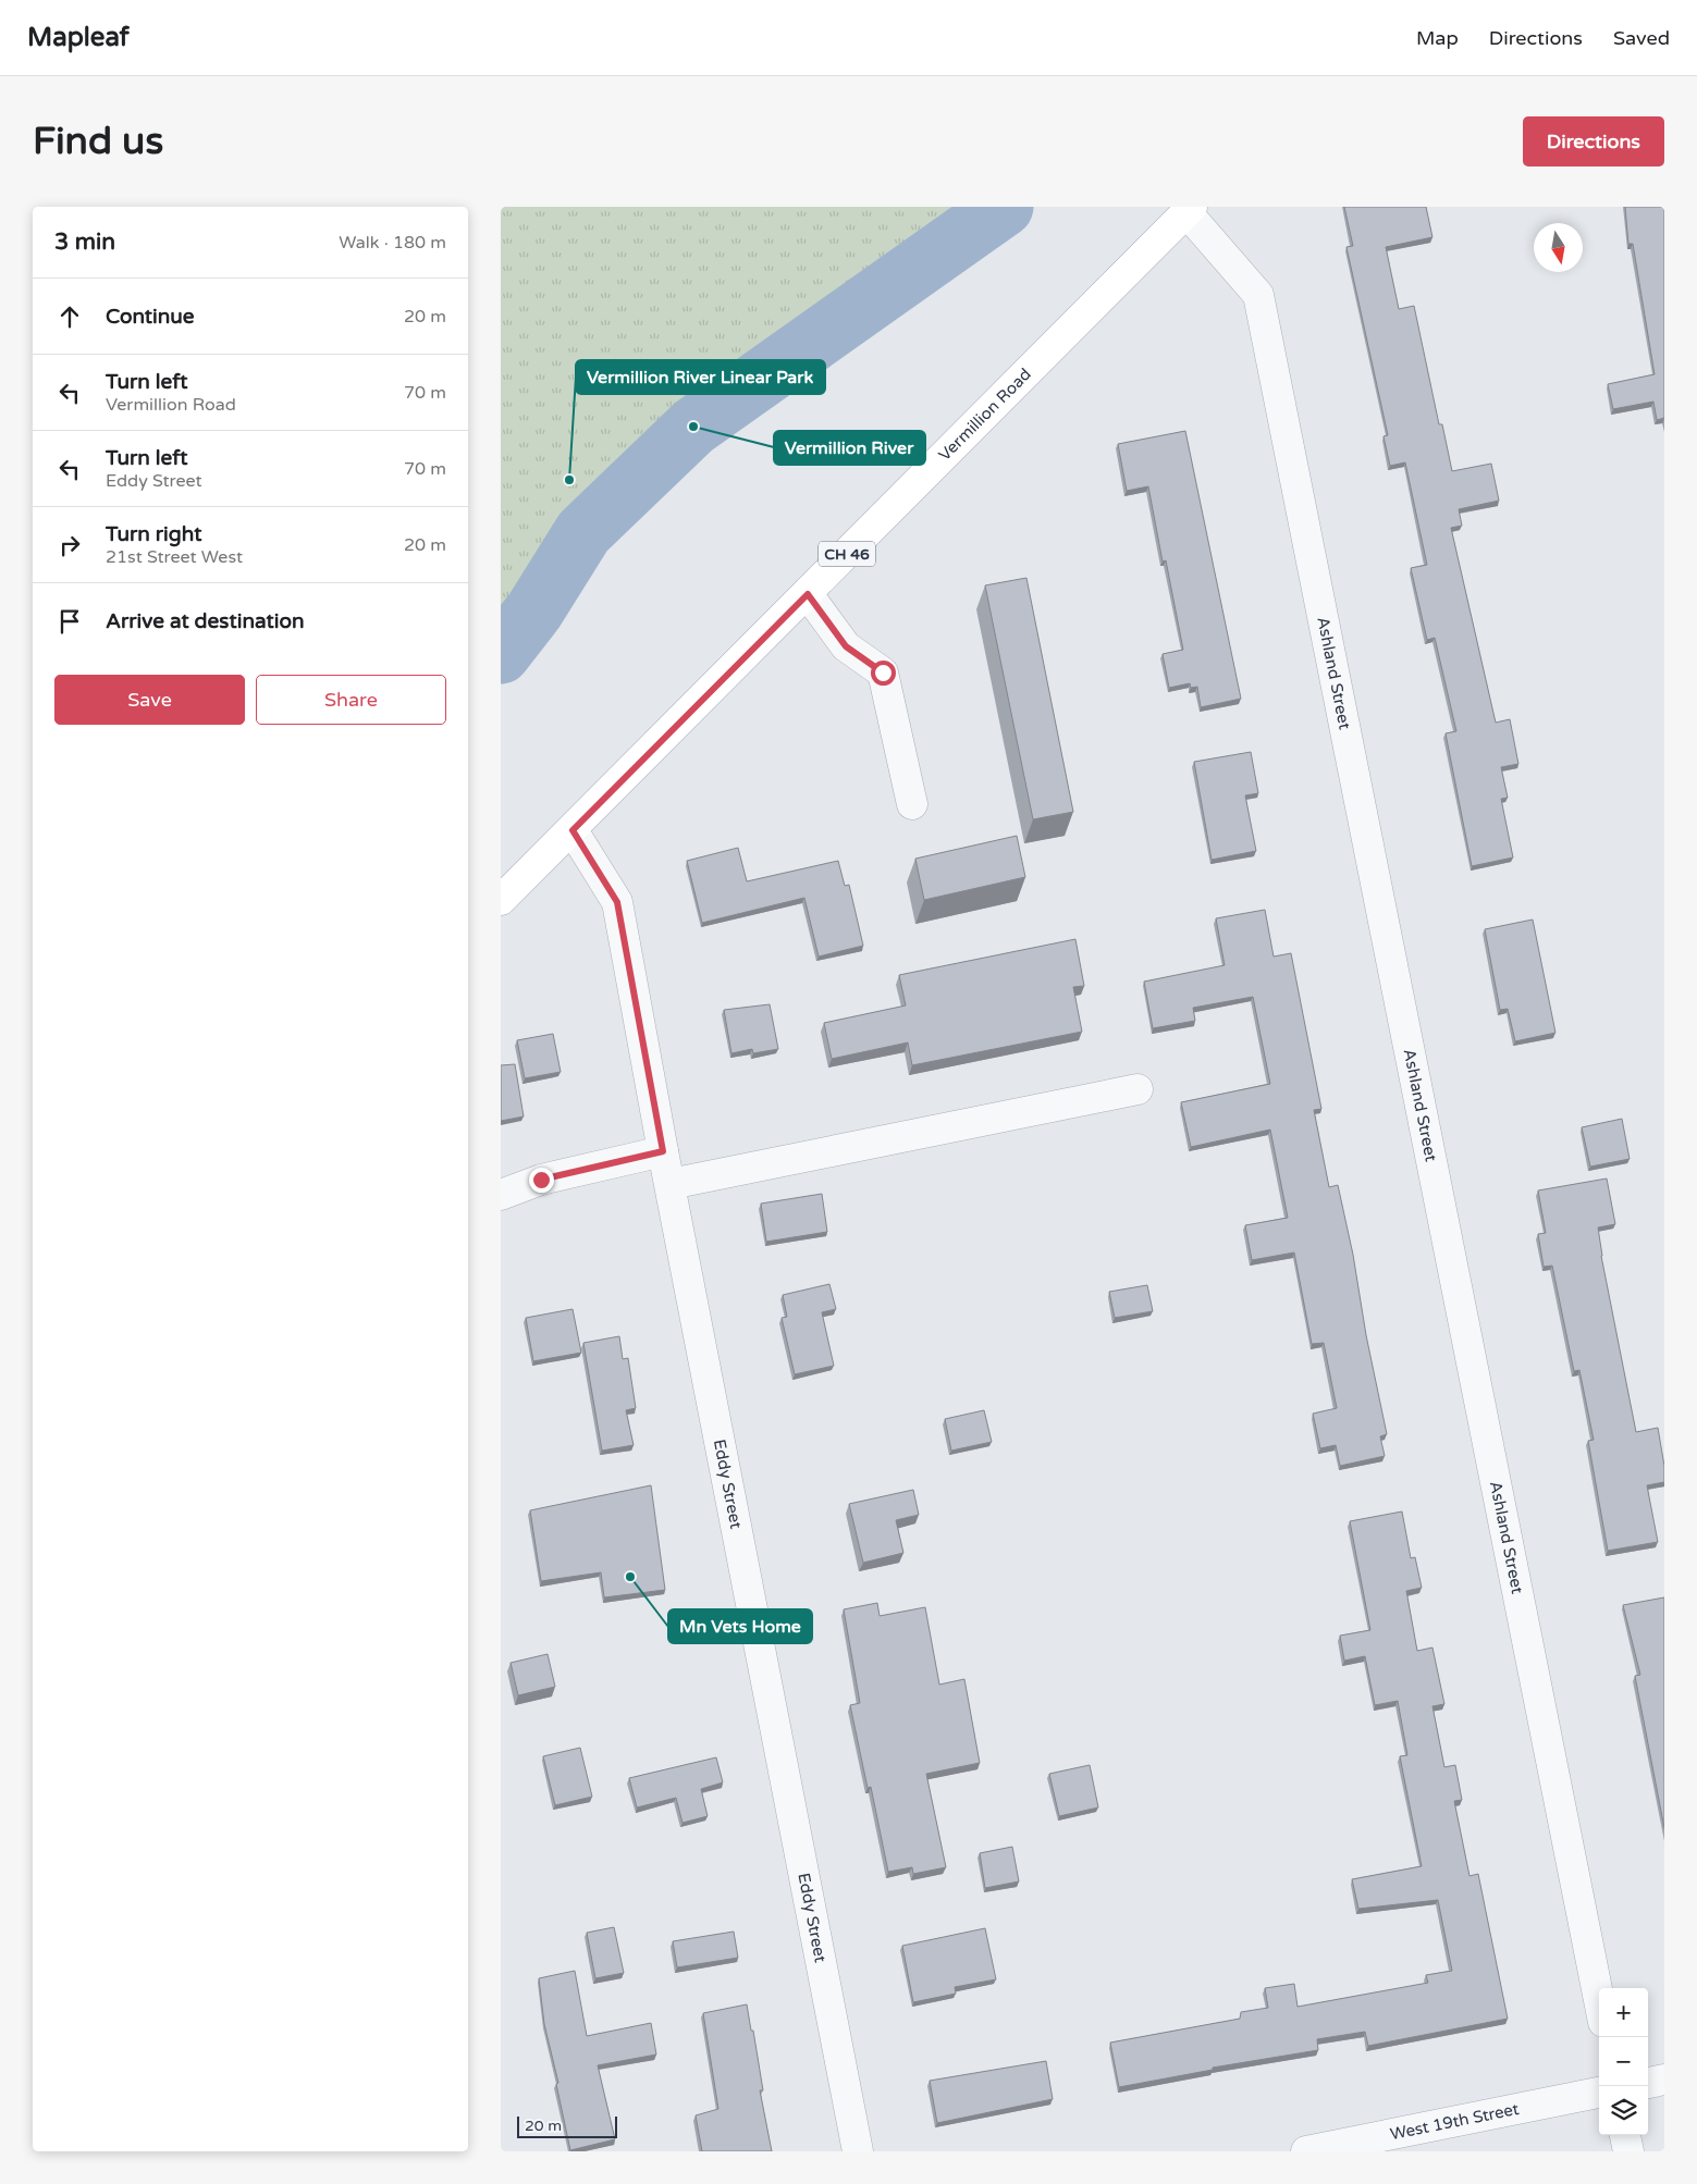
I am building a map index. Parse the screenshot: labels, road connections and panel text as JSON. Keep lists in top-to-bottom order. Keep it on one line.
{"streets":{"main road":["Vermillion Road","CH 46"],"street":["Ashland Street","Eddy Street","West 19th Street"]},"crossings":[["Vermillion Road","Ashland Street"],["Vermillion Road","Eddy Street"]],"places":["Vermillion River","Vermillion River Linear Park","Mn Vets Home"],"scale_bar":"20 m","north":"bottom","page":{"header":"Mapleaf","nav":["Map","Directions","Saved"],"buttons":["Directions",["Save","Share"]],"title":"Find us","heading":["3 min","Walk · 180 m"],"list":[["Continue","20 m"],["Turn left","Vermillion Road","70 m"],["Turn left","Eddy Street","70 m"],["Turn right","21st Street West","20 m"],"Arrive at destination"],"map_buttons":["+","−"],"scale":"20 m"}}
